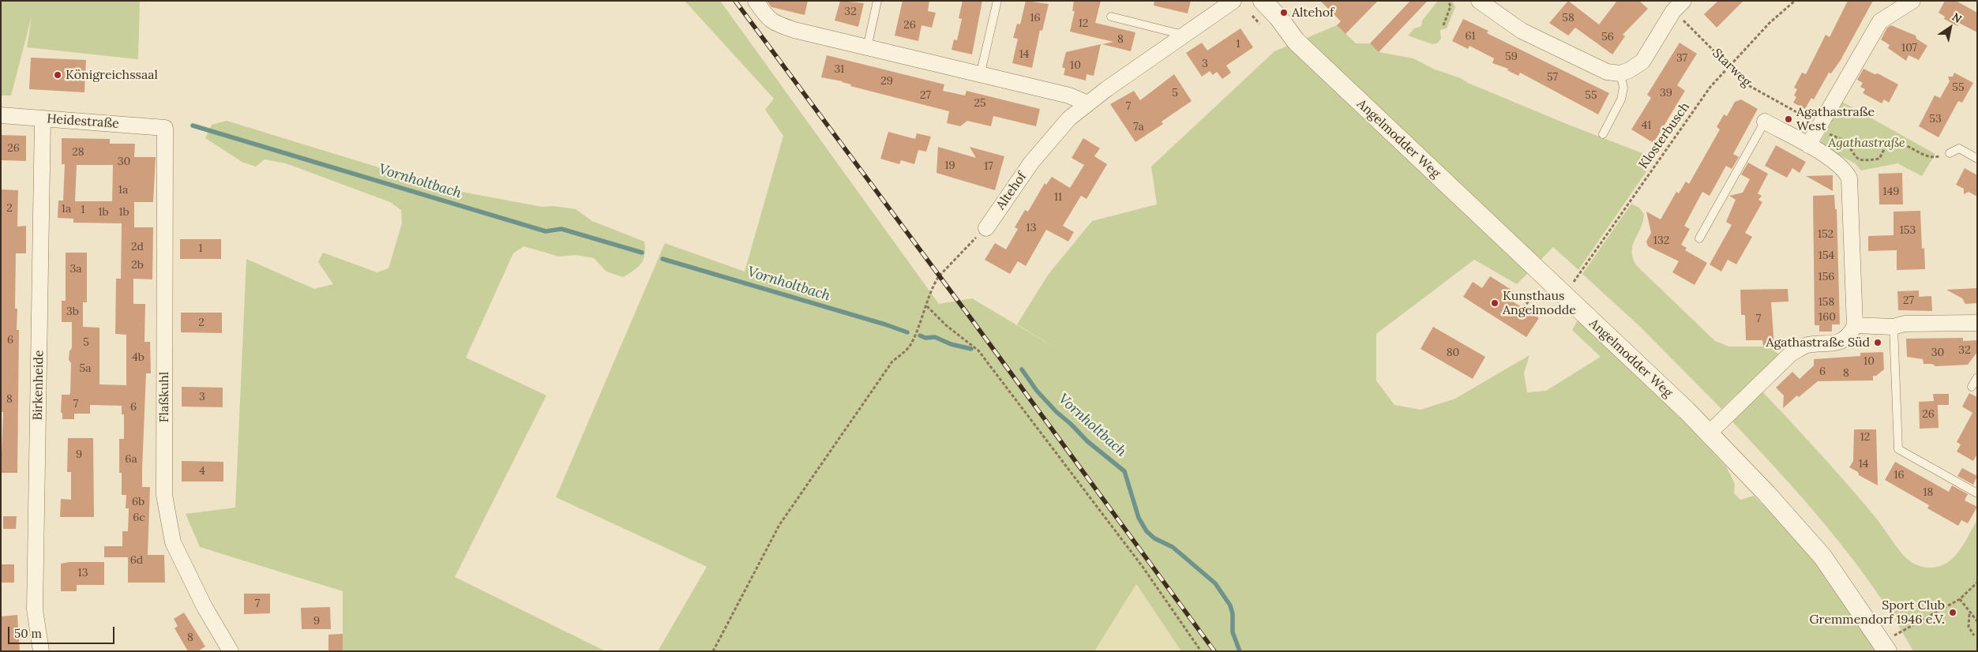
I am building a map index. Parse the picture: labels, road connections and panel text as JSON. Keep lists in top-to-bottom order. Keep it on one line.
{"streets":{"street":["Heidestraße","Angelmodder Weg","Altehof","Birkenheide","Flaßkuhl"],"path":["Starweg","Klosterbusch"]},"crossings":[["Starweg","Klosterbusch"],["Heidestraße","Birkenheide"],["Heidestraße","Flaßkuhl"],["Klosterbusch","Angelmodder Weg"]],"water":["Vornholtbach"],"parks":["Agathastraße"],"places":["Altehof","Königreichssaal","Agathastraße West","Kunsthaus Angelmodde","Agathastraße Süd","Sport Club Gremmendorf 1946 e.V."],"house_numbers":["32","16","58","12","26","61","56","8","1","107","14","59","37","3","10","31","57","29","55","5","39","27","55","25","7","53","41","7a","26","28","30","19","17","1a","149","11","2","1a","1","1b","1b","13","153","152","132","2d","1","154","2b","3a","156","27","158","3b","160","7","2","6","5","32","80","30","4b","10","5a","6","8","3","8","7","6","26","12","9","6a","14","4","16","18","6b","6c","6d","13","7","9","8"],"scale_bar":"50 m","north":"top right"}
